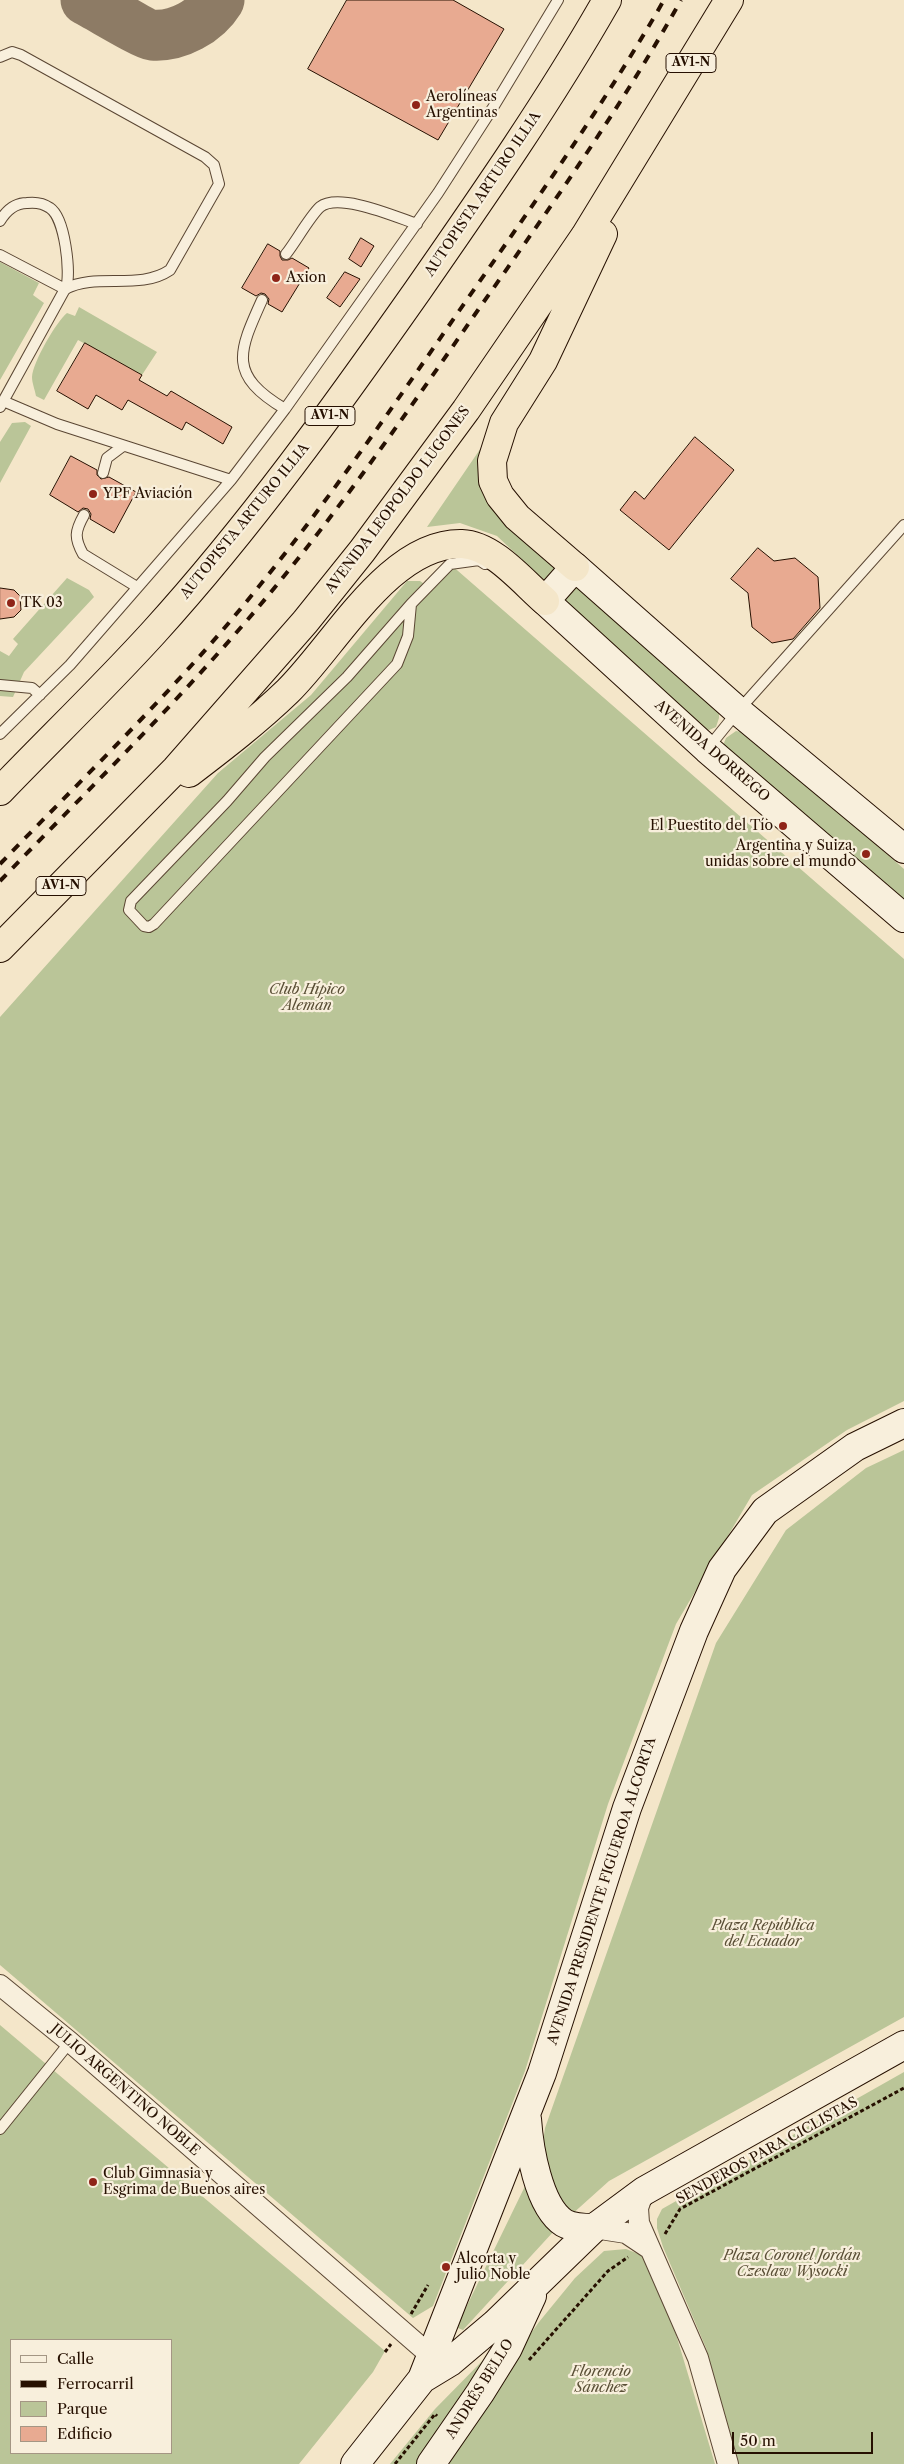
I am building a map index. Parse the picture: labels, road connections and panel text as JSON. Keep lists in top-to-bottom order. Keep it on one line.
{"streets":{"highway":["AV1-N","AUTOPISTA ARTURO ILLIA","AVENIDA LEOPOLDO LUGONES"],"main road":["AVENIDA DORREGO","AVENIDA PRESIDENTE FIGUEROA ALCORTA","ANDRÉS BELLO"],"street":["JULIO ARGENTINO NOBLE"],"path":["SENDEROS PARA CICLISTAS"]},"crossings":[["AVENIDA PRESIDENTE FIGUEROA ALCORTA","JULIO ARGENTINO NOBLE"],["AVENIDA PRESIDENTE FIGUEROA ALCORTA","ANDRÉS BELLO"]],"parks":["Club Hípico Alemán","Plaza República del Ecuador","Plaza Coronel Jordán Czeslaw Wysocki","Florencio Sánchez"],"places":["Aerolíneas Argentinas","Axion","YPF Aviación","TK 03","El Puestito del Tío","Argentina y Suiza, unidas sobre el mundo","Club Gimnasia y Esgrima de Buenos aires","Alcorta y Julio Noble"],"legend":["Calle","Ferrocarril","Parque","Edificio"],"scale_bar":"50 m"}
